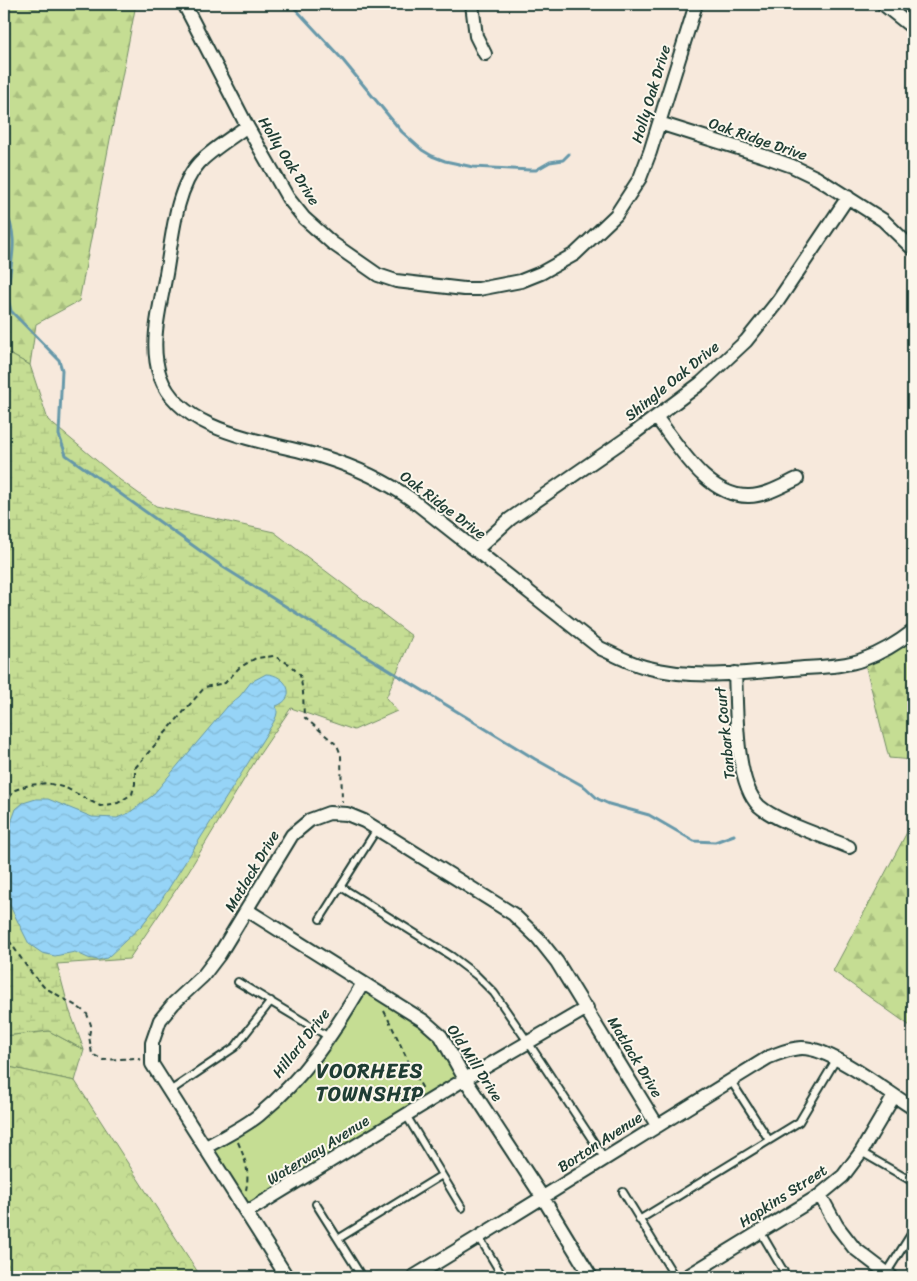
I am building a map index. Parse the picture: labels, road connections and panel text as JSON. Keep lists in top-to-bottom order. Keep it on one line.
{"streets":{"street":["Holly Oak Drive","Oak Ridge Drive","Shingle Oak Drive","Tanbark Court","Matlack Drive","Hillard Drive","Old Mill Drive","Borton Avenue","Waterway Avenue","Hopkins Street"]},"crossings":[["Holly Oak Drive","Oak Ridge Drive"],["Oak Ridge Drive","Shingle Oak Drive"],["Oak Ridge Drive","Tanbark Court"],["Matlack Drive","Old Mill Drive"],["Matlack Drive","Borton Avenue"],["Matlack Drive","Waterway Avenue"],["Hillard Drive","Old Mill Drive"],["Old Mill Drive","Borton Avenue"],["Old Mill Drive","Waterway Avenue"],["Borton Avenue","Hopkins Street"]],"districts":["VOORHEES TOWNSHIP"]}
